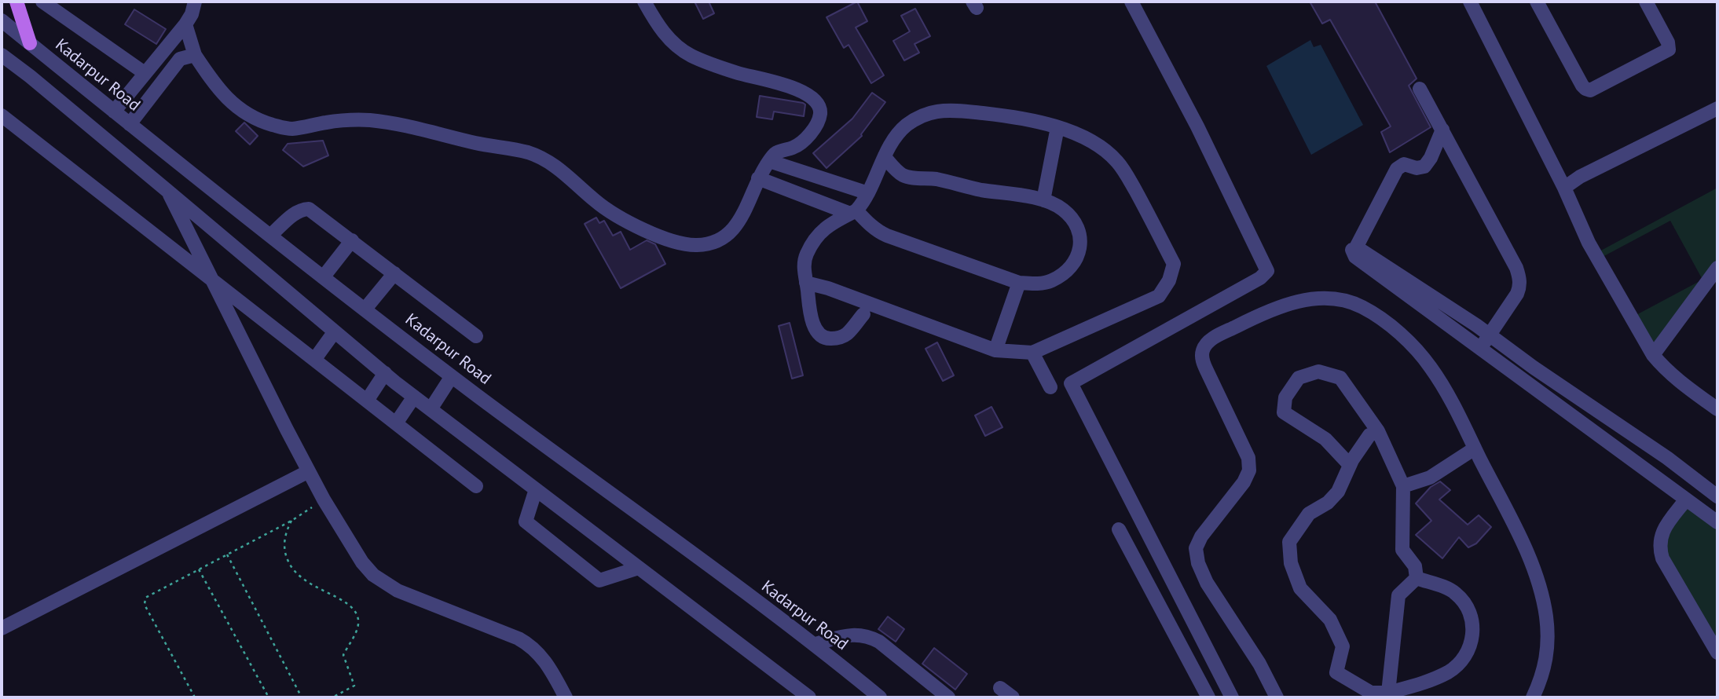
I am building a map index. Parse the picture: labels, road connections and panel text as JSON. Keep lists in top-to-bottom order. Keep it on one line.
{"streets":{"street":["Kadarpur Road"]}}
